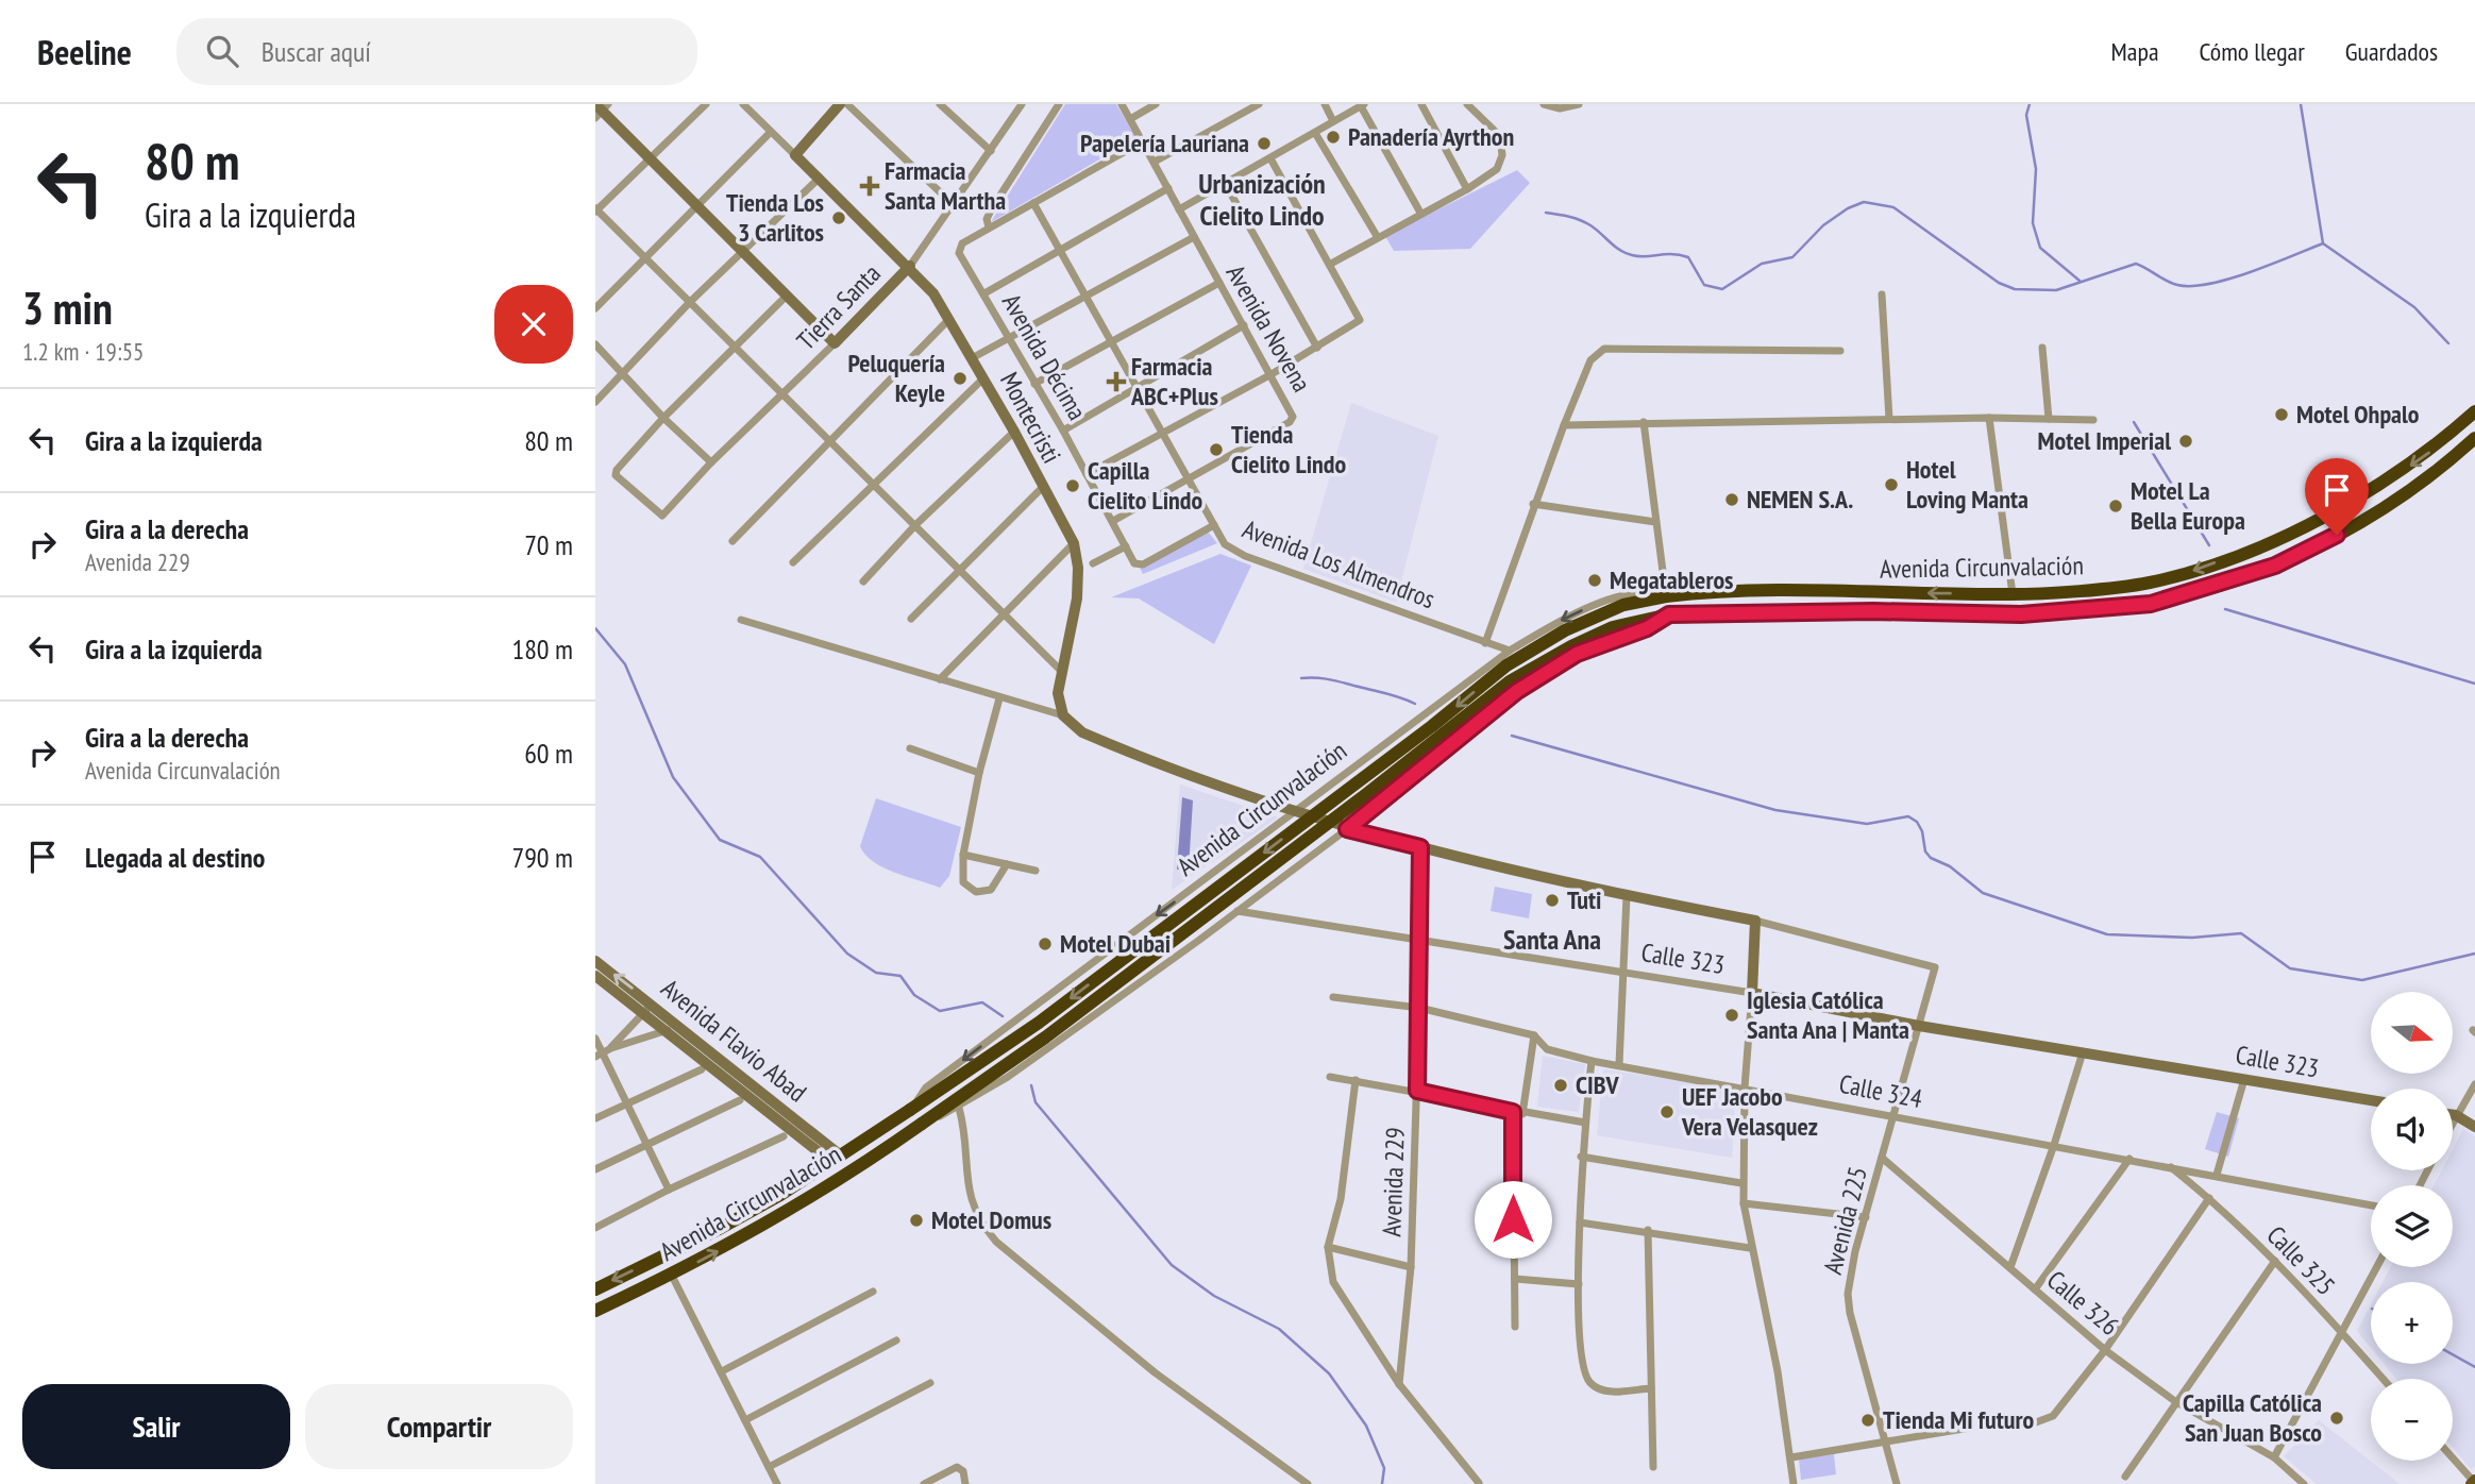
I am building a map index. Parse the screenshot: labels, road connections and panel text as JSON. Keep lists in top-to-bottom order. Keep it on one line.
{"streets":{"highway":["Avenida Circunvalación"],"street":["Tierra Santa","Avenida Novena","Avenida Décima","Montecristi","Avenida Los Almendros","Calle 323","Avenida Flavio Abad","Calle 324","Avenida 229","Avenida 225","Calle 325","Calle 326"]},"crossings":[["Tierra Santa","Montecristi"],["Avenida Novena","Avenida Los Almendros"],["Avenida Décima","Avenida Los Almendros"],["Avenida Los Almendros","Avenida Circunvalación"],["Avenida Circunvalación","Calle 323"],["Avenida Circunvalación","Avenida Flavio Abad"],["Calle 323","Avenida 229"],["Calle 323","Avenida 225"],["Calle 324","Avenida 229"],["Calle 324","Avenida 225"],["Calle 324","Calle 325"],["Avenida 225","Calle 326"]],"districts":["Urbanización Cielito Lindo","Santa Ana"],"places":{"other":["Panadería Ayrthon","Papelería Lauriana","Tienda Los 3 Carlitos","Peluquería Keyle","Motel Ohpalo","Motel Imperial","Tienda Cielito Lindo","Hotel Loving Manta","Capilla Cielito Lindo","NEMEN S.A.","Motel La Bella Europa","Megatableros","Tuti","Motel Dubai","Iglesia Católica Santa Ana | Manta","CIBV","UEF Jacobo Vera Velasquez","Motel Domus","Capilla Católica San Juan Bosco","Tienda Mi futuro"],"health":["Farmacia Santa Martha","Farmacia ABC+Plus"]},"north":"right","page":{"header":"Beeline","search":"Buscar aquí","nav":["Mapa","Cómo llegar","Guardados"],"turn":["80 m","Gira a la izquierda"],"heading":["3 min","1.2 km · 19:55"],"list":[{"name":"Gira a la izquierda","value":"80 m"},{"name":"Gira a la derecha","note":"Avenida 229","value":"70 m"},{"name":"Gira a la izquierda","value":"180 m"},{"name":"Gira a la derecha","note":"Avenida Circunvalación","value":"60 m"},{"name":"Llegada al destino","value":"790 m"}],"map_buttons":["+","−"],"buttons":["Salir","Compartir"]}}
